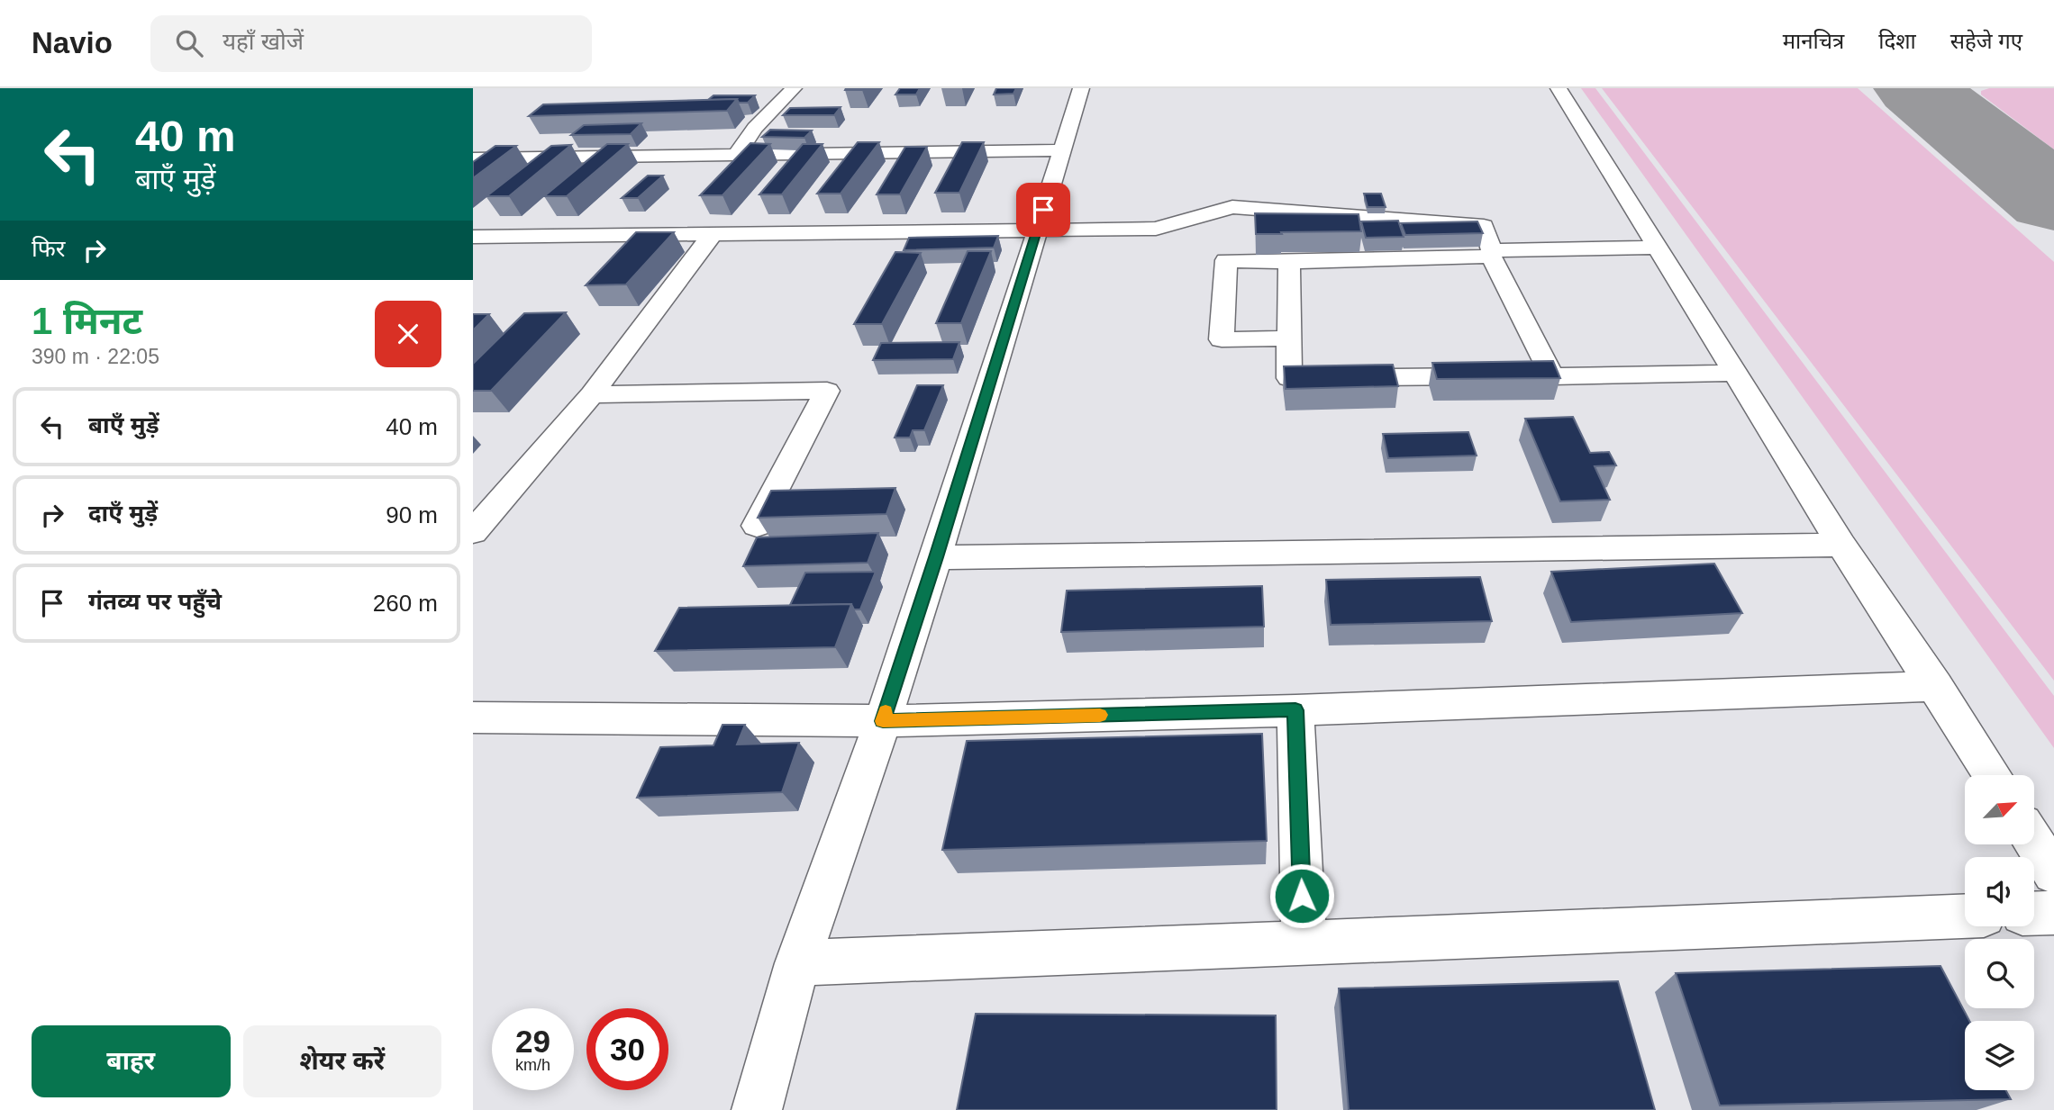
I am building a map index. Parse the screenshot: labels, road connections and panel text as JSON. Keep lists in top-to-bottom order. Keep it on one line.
{"north":"top right","page":{"header":"Navio","search":"यहाँ खोजें","nav":["मानचित्र","दिशा","सहेजे गए"],"turn":["40 m","बाएँ मुड़ें"],"then":"फिर","heading":["1 मिनट","390 m · 22:05"],"list":[{"name":"बाएँ मुड़ें","value":"40 m"},{"name":"दाएँ मुड़ें","value":"90 m"},{"name":"गंतव्य पर पहुँचे","value":"260 m"}],"speed":"29 km/h","limit":"30","buttons":["बाहर","शेयर करें"]}}
